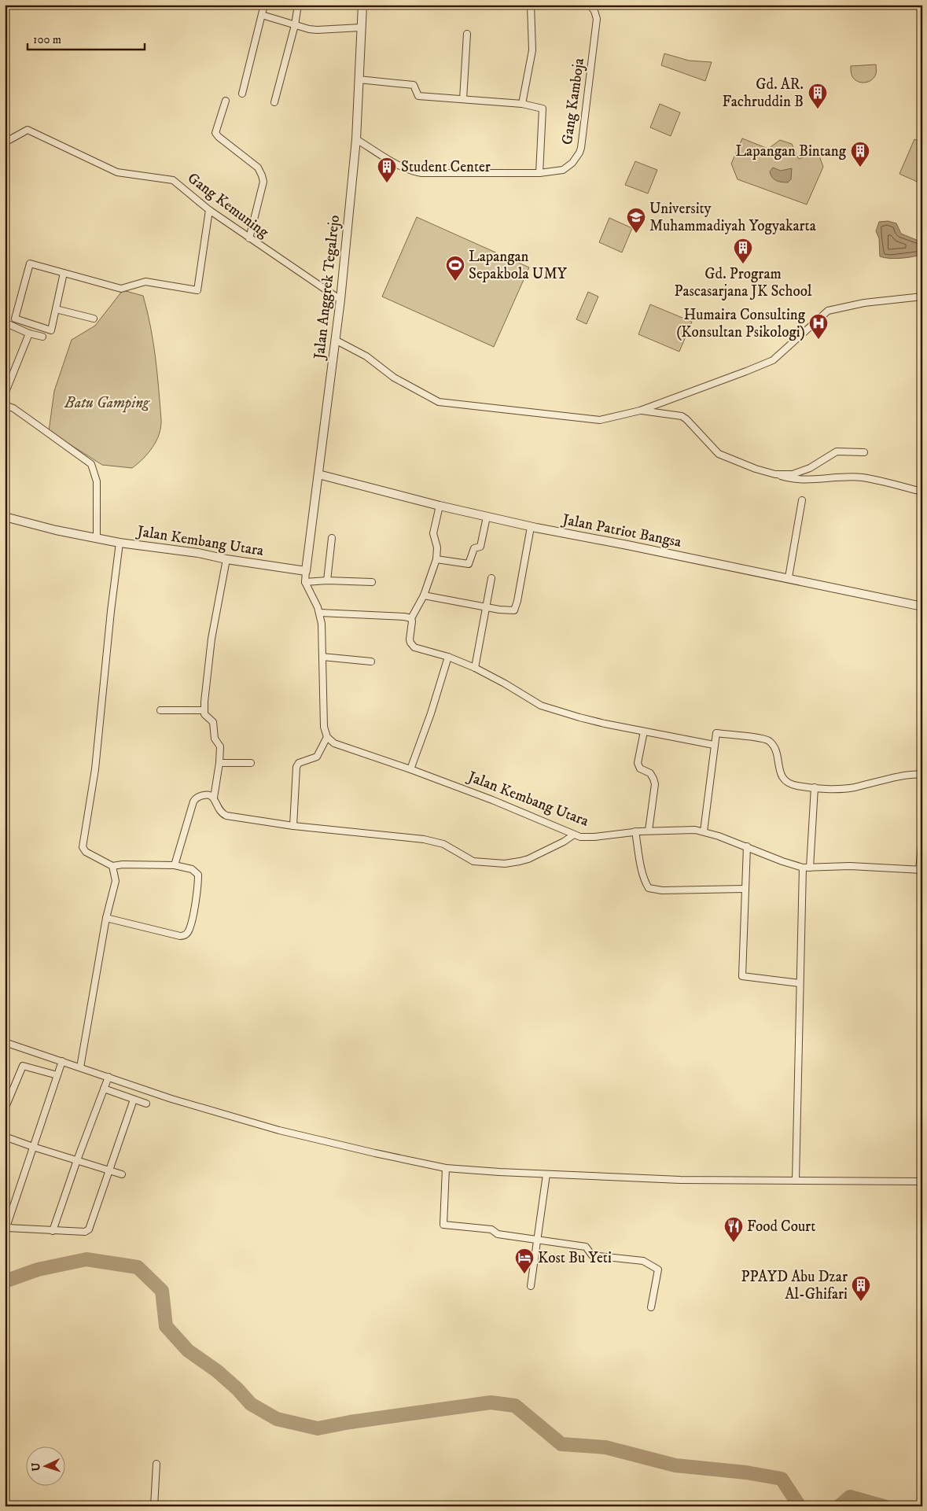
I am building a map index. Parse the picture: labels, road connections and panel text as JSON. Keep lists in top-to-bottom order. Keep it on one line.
{"streets":{"street":["Gang Kamboja","Gang Kemuning","Jalan Anggrek Tegalrejo","Jalan Patriot Bangsa","Jalan Kembang Utara"]},"crossings":[["Gang Kamboja","Jalan Anggrek Tegalrejo"],["Gang Kemuning","Jalan Anggrek Tegalrejo"],["Jalan Anggrek Tegalrejo","Jalan Patriot Bangsa"],["Jalan Anggrek Tegalrejo","Jalan Kembang Utara"]],"parks":["Batu Gamping"],"places":{"building":["Gd. AR. Fachruddin B","Lapangan Bintang","Student Center","Gd. Program Pascasarjana JK School","PPAYD Abu Dzar Al-Ghifari"],"school or university":["University Muhammadiyah Yogyakarta"],"sports":["Lapangan Sepakbola UMY"],"hospital":["Humaira Consulting (Konsultan Psikologi)"],"restaurant":["Food Court"],"hotel":["Kost Bu Yeti"]},"scale_bar":"100 m","north":"left"}
